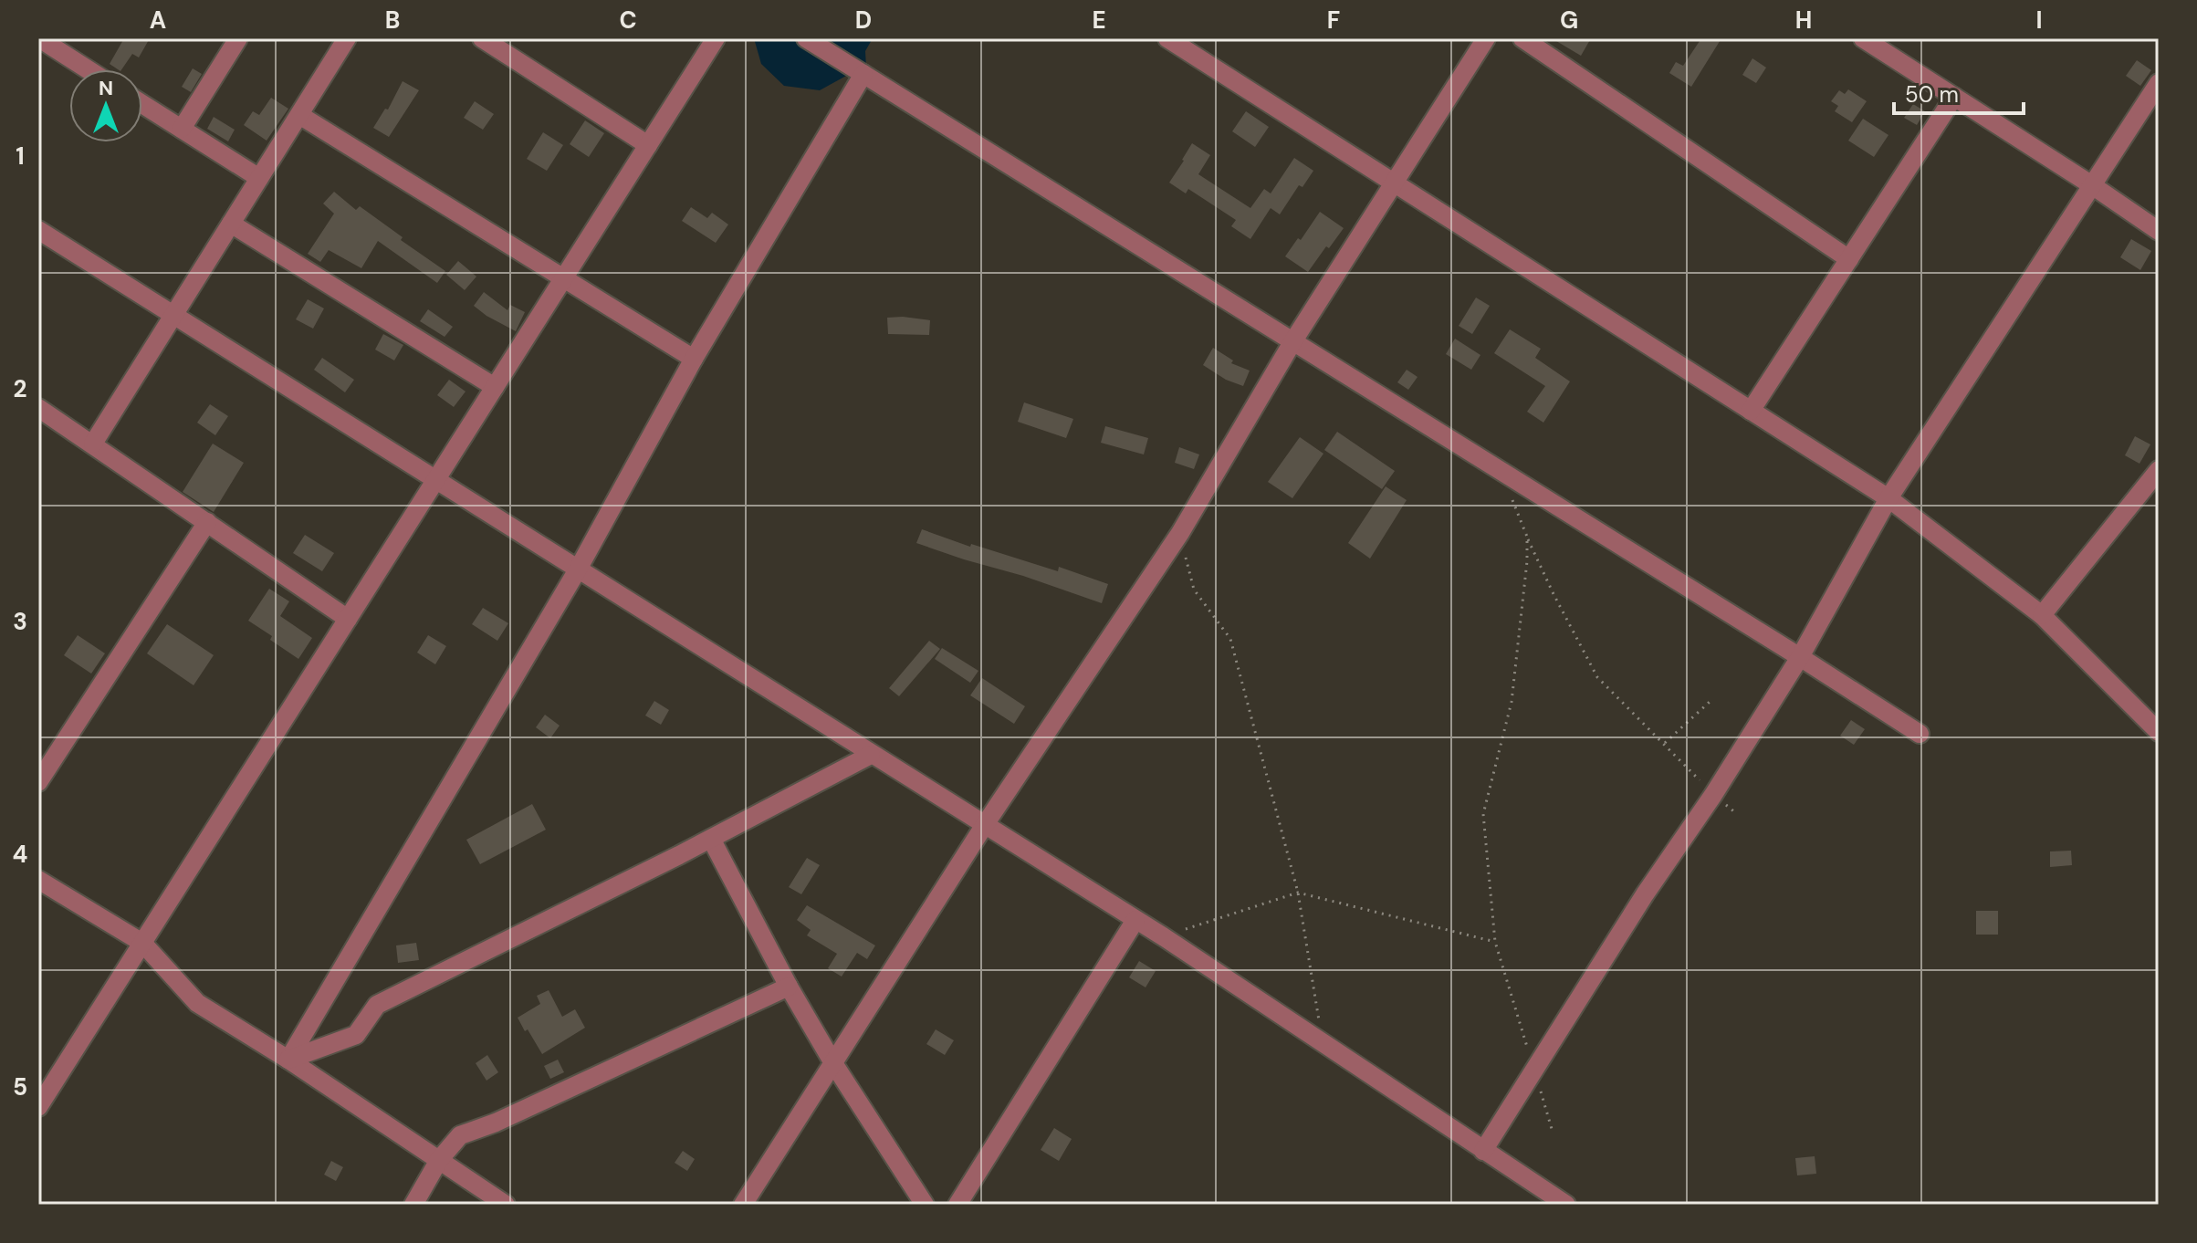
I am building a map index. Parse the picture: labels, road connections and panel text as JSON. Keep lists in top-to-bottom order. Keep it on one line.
{"scale_bar":"50 m","north":"top","grid":{"columns":["A","B","C","D","E","F","G","H","I"],"rows":["1","2","3","4","5"]}}
